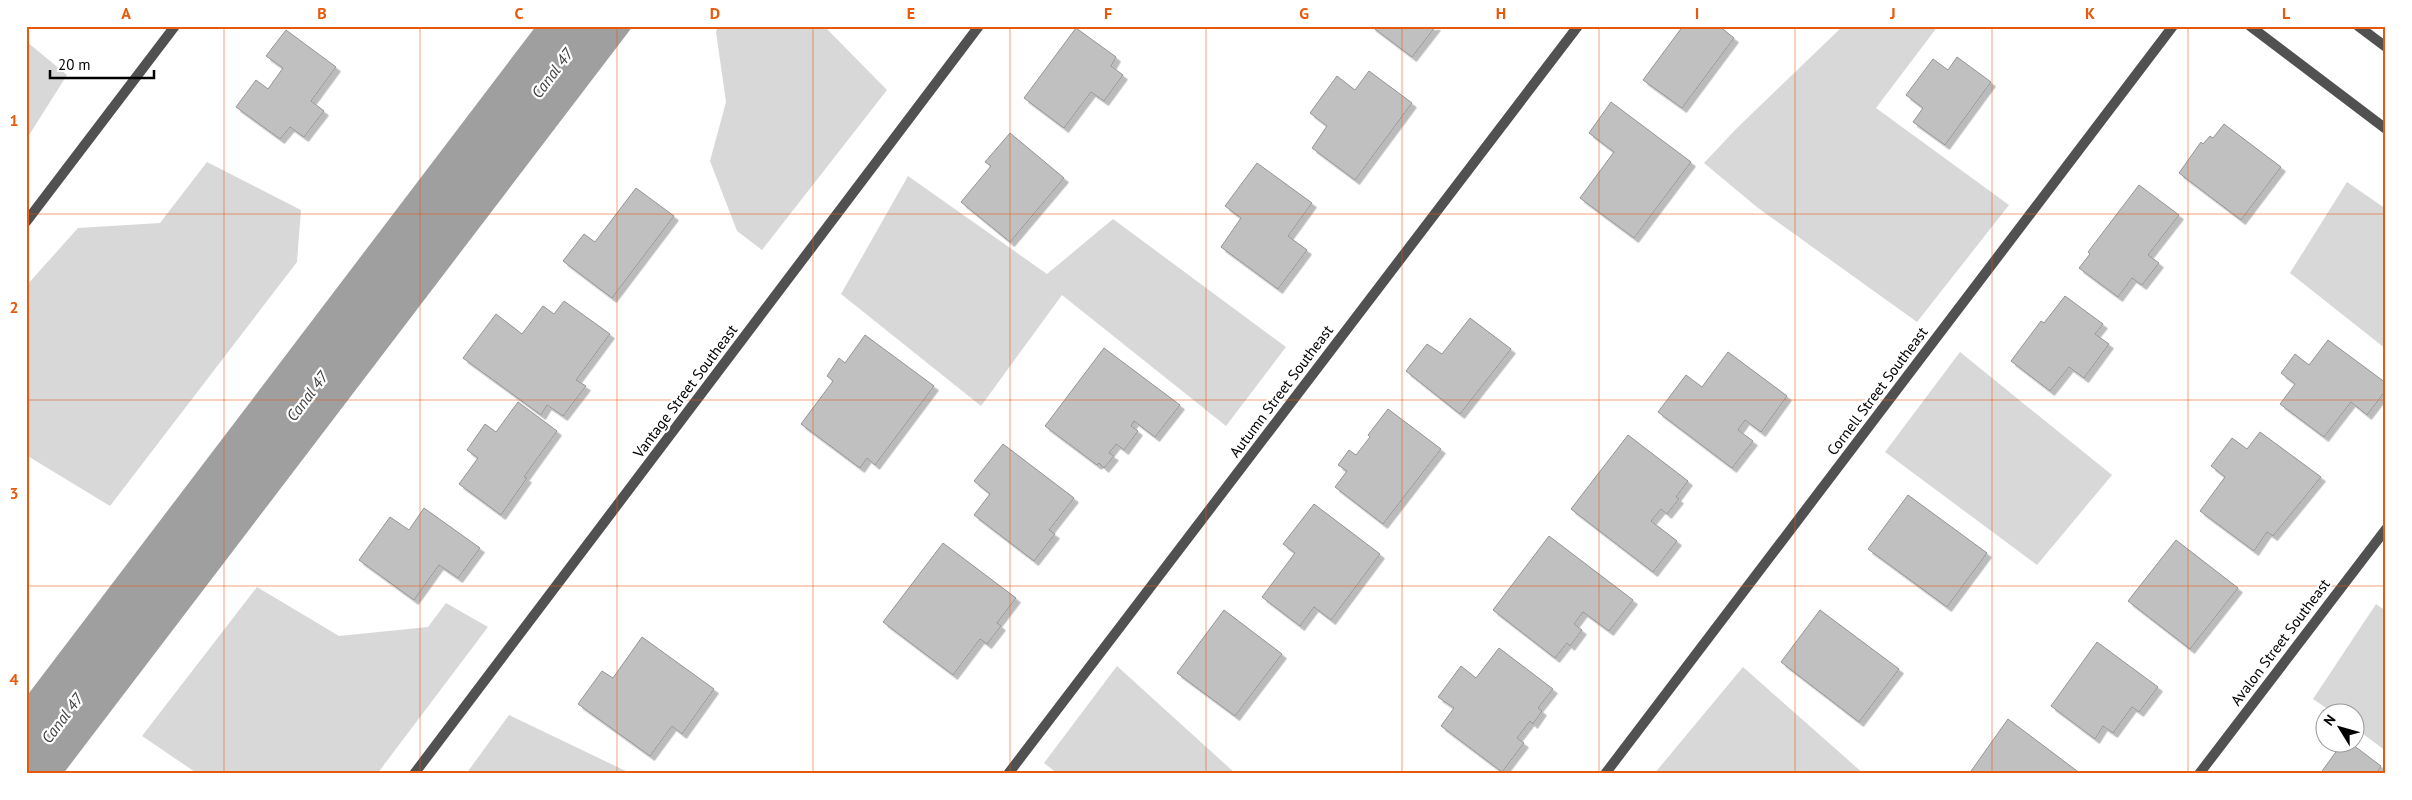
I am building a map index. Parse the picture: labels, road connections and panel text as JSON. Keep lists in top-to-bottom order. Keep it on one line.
{"streets":{"street":["Vantage Street Southeast","Autumn Street Southeast","Cornell Street Southeast","Avalon Street Southeast"]},"water":["Canal 47"],"scale_bar":"20 m","north":"top left","grid":{"columns":["A","B","C","D","E","F","G","H","I","J","K","L"],"rows":["1","2","3","4"]}}
